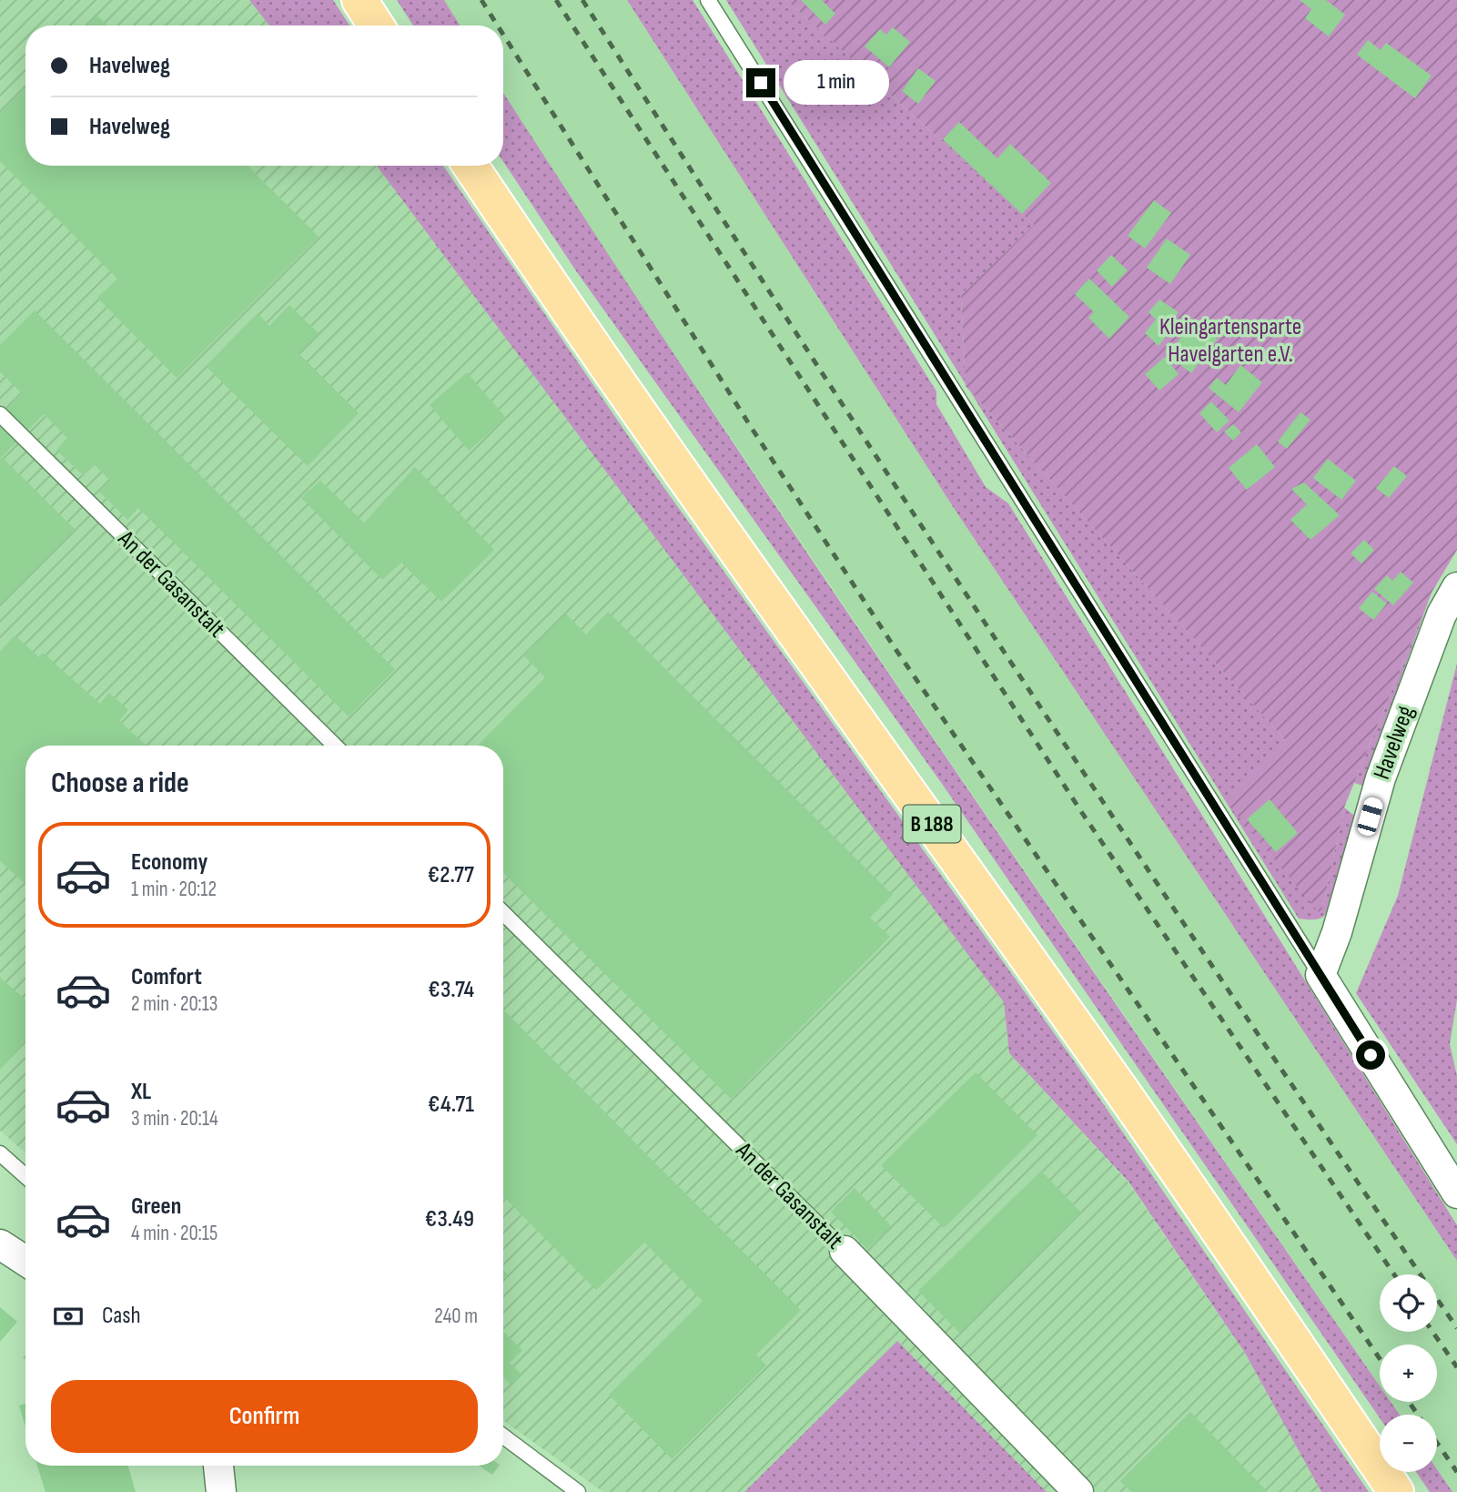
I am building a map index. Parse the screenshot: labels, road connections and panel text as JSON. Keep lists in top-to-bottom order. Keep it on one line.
{"streets":{"main road":["B 188"],"street":["An der Gasanstalt","Havelweg"]},"parks":["Kleingartensparte Havelgarten e.V."],"page":{"banner":["Havelweg","Havelweg"],"bubble":"1 min","heading":"Choose a ride","list":[{"name":"Economy","note":"1 min · 20:12","value":"€2.77"},{"name":"Comfort","note":"2 min · 20:13","value":"€3.74"},{"name":"XL","note":"3 min · 20:14","value":"€4.71"},{"name":"Green","note":"4 min · 20:15","value":"€3.49"}],"map_buttons":["+","−"],"pay":["Cash","240 m"],"buttons":"Confirm"}}
